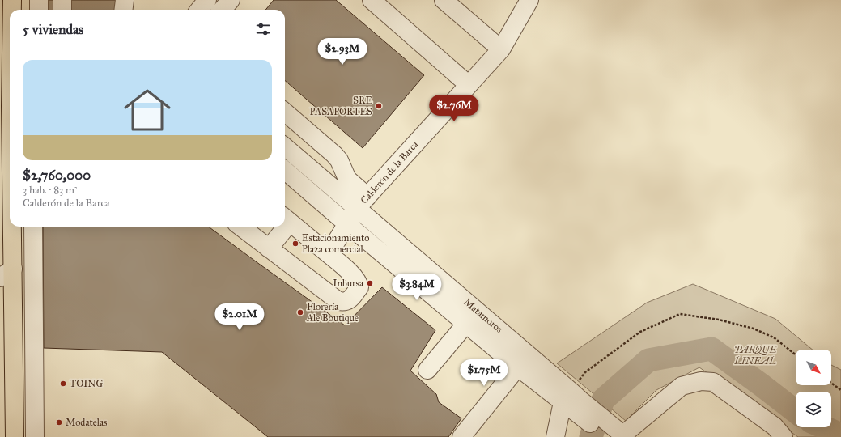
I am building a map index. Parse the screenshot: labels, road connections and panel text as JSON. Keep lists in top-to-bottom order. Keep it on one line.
{"streets":{"street":["Calderón de la Barca","Matamoros"]},"crossings":[["Calderón de la Barca","Matamoros"]],"parks":["PARQUE LINEAL"],"places":["SRE PASAPORTES","Estacionamiento Plaza comercial","Inbursa","Florería Ale Boutique","TOING","Modatelas"],"north":"bottom right","page":{"heading":"5 viviendas","price":["$2.93M","$2.76M","$3.84M","$2.01M","$1.75M"],"list":[{"name":"$2,760,000","note":"3 hab. · 83 m² · Calderón de la Barca"}]}}
